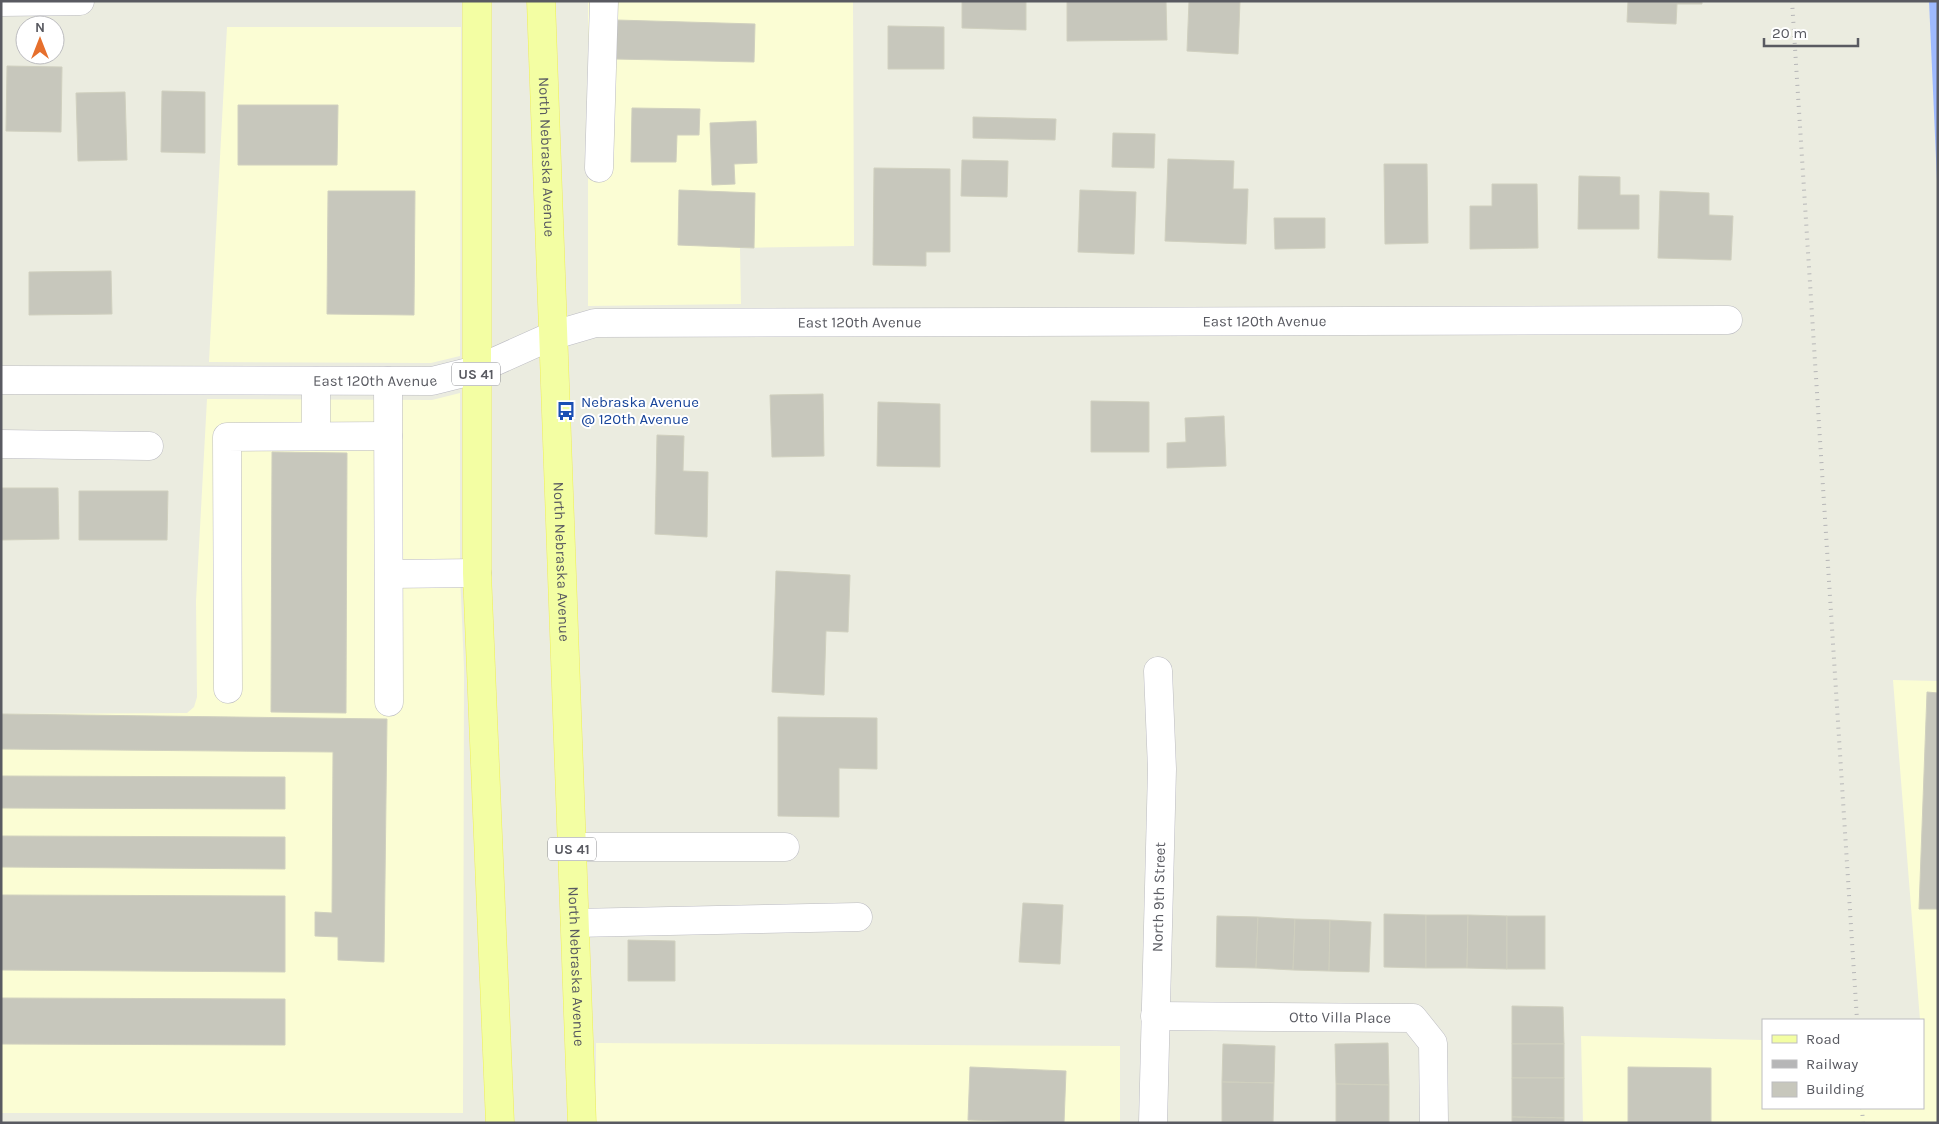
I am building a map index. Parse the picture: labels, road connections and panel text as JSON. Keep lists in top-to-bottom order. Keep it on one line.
{"streets":{"main road":["North Nebraska Avenue","US 41"],"street":["East 120th Avenue","North 9th Street","Otto Villa Place"]},"crossings":[["North Nebraska Avenue","East 120th Avenue"],["East 120th Avenue","US 41"],["North 9th Street","Otto Villa Place"]],"places":{"bus stop":["Nebraska Avenue @ 120th Avenue"]},"legend":["Road","Railway","Building"],"scale_bar":"20 m","north":"top"}
